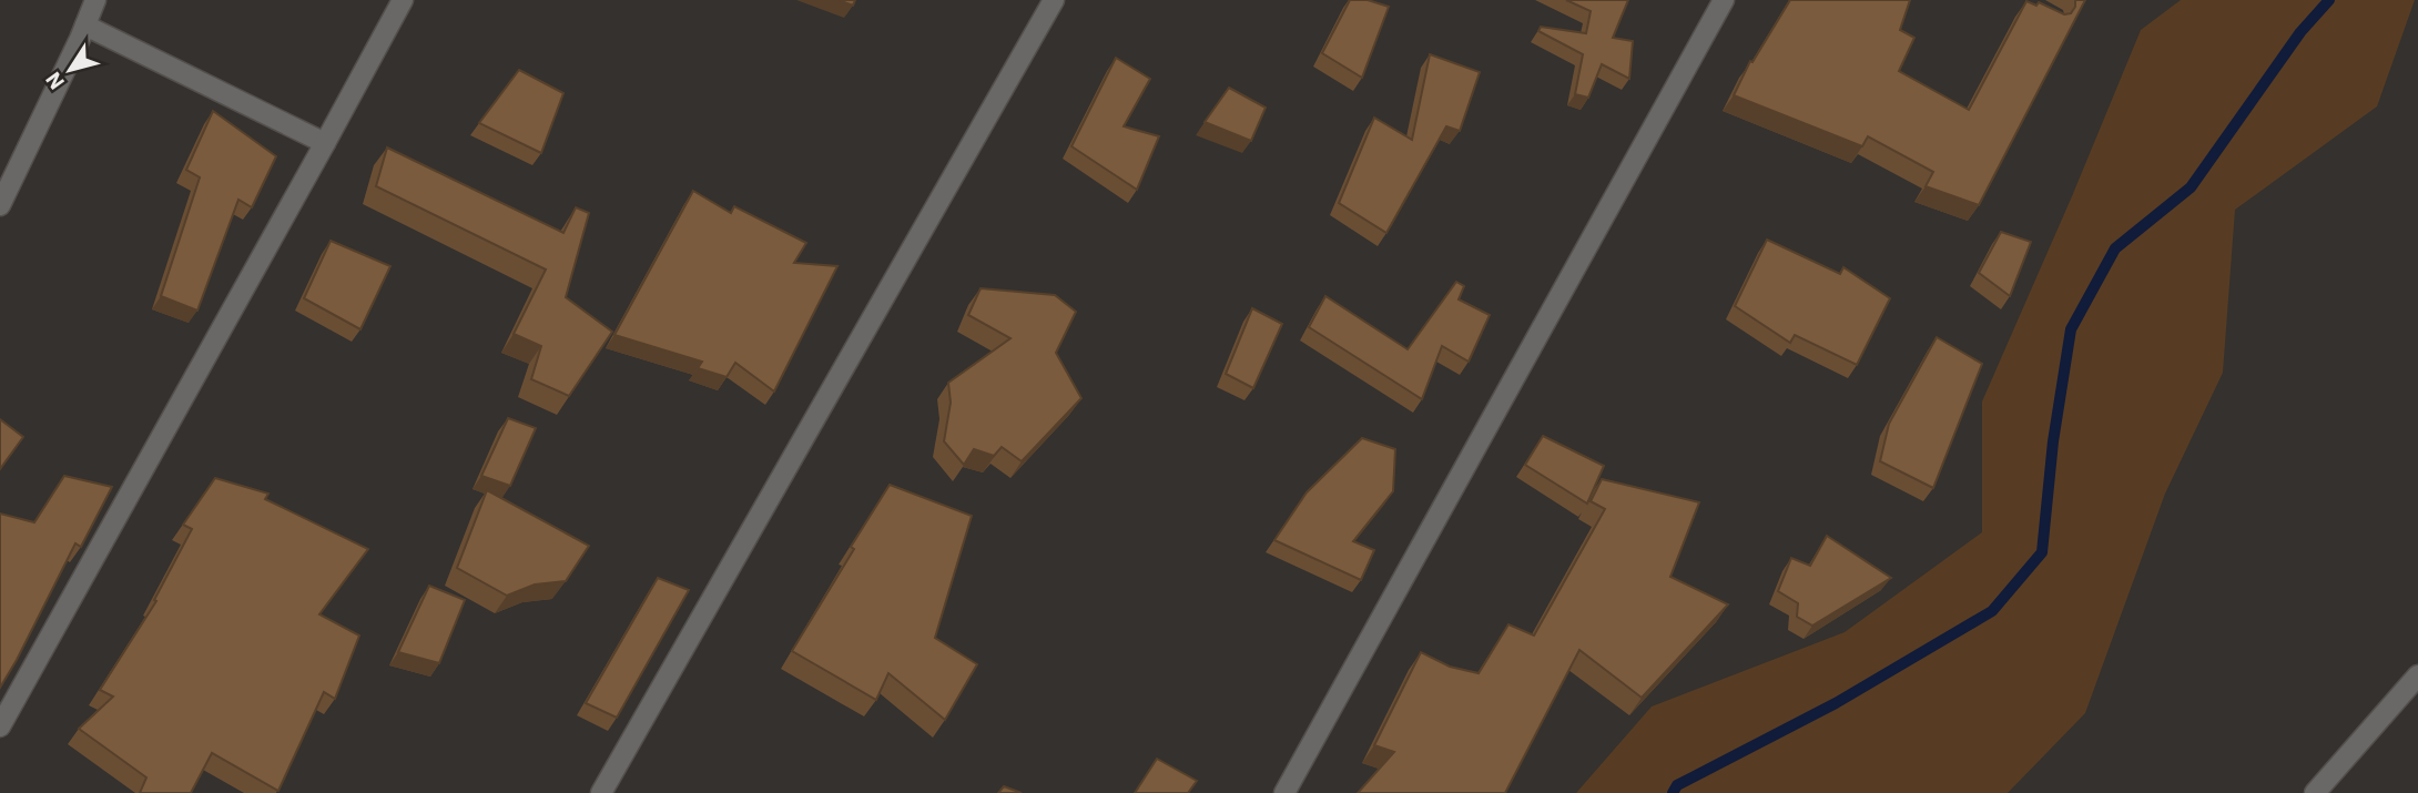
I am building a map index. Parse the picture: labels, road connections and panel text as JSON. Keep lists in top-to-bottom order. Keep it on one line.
{"north":"bottom left"}
